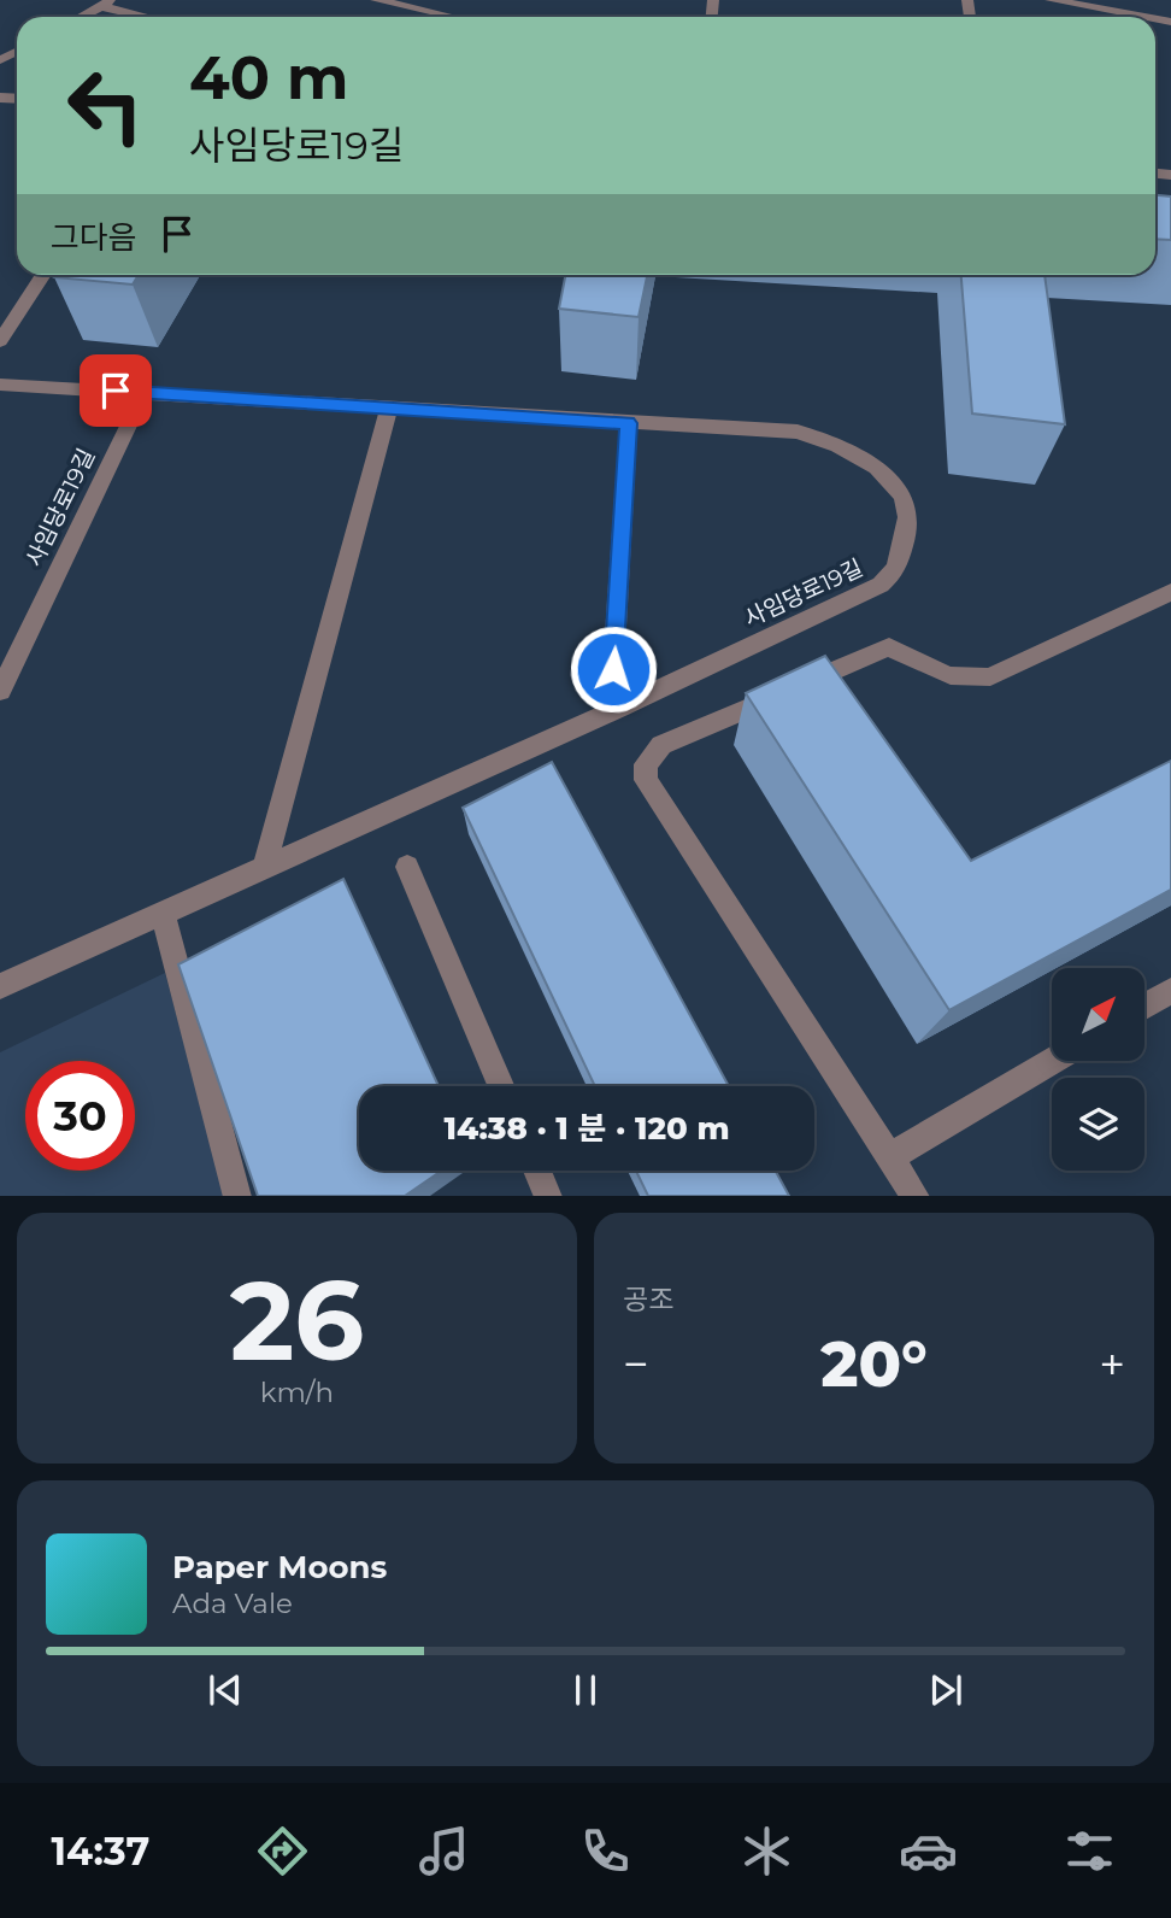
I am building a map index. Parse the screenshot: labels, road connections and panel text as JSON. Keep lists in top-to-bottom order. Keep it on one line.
{"streets":{"street":["사임당로19길"]},"north":"top right","page":{"turn":["40 m","사임당로19길"],"then":"그다음","limit":"30","trip":"14:38 · 1 분 · 120 m","tile":[["26","km/h"],"공조"],"heat":["−","20°","+"],"song":["Paper Moons","Ada Vale"],"tabs":"14:37"}}
